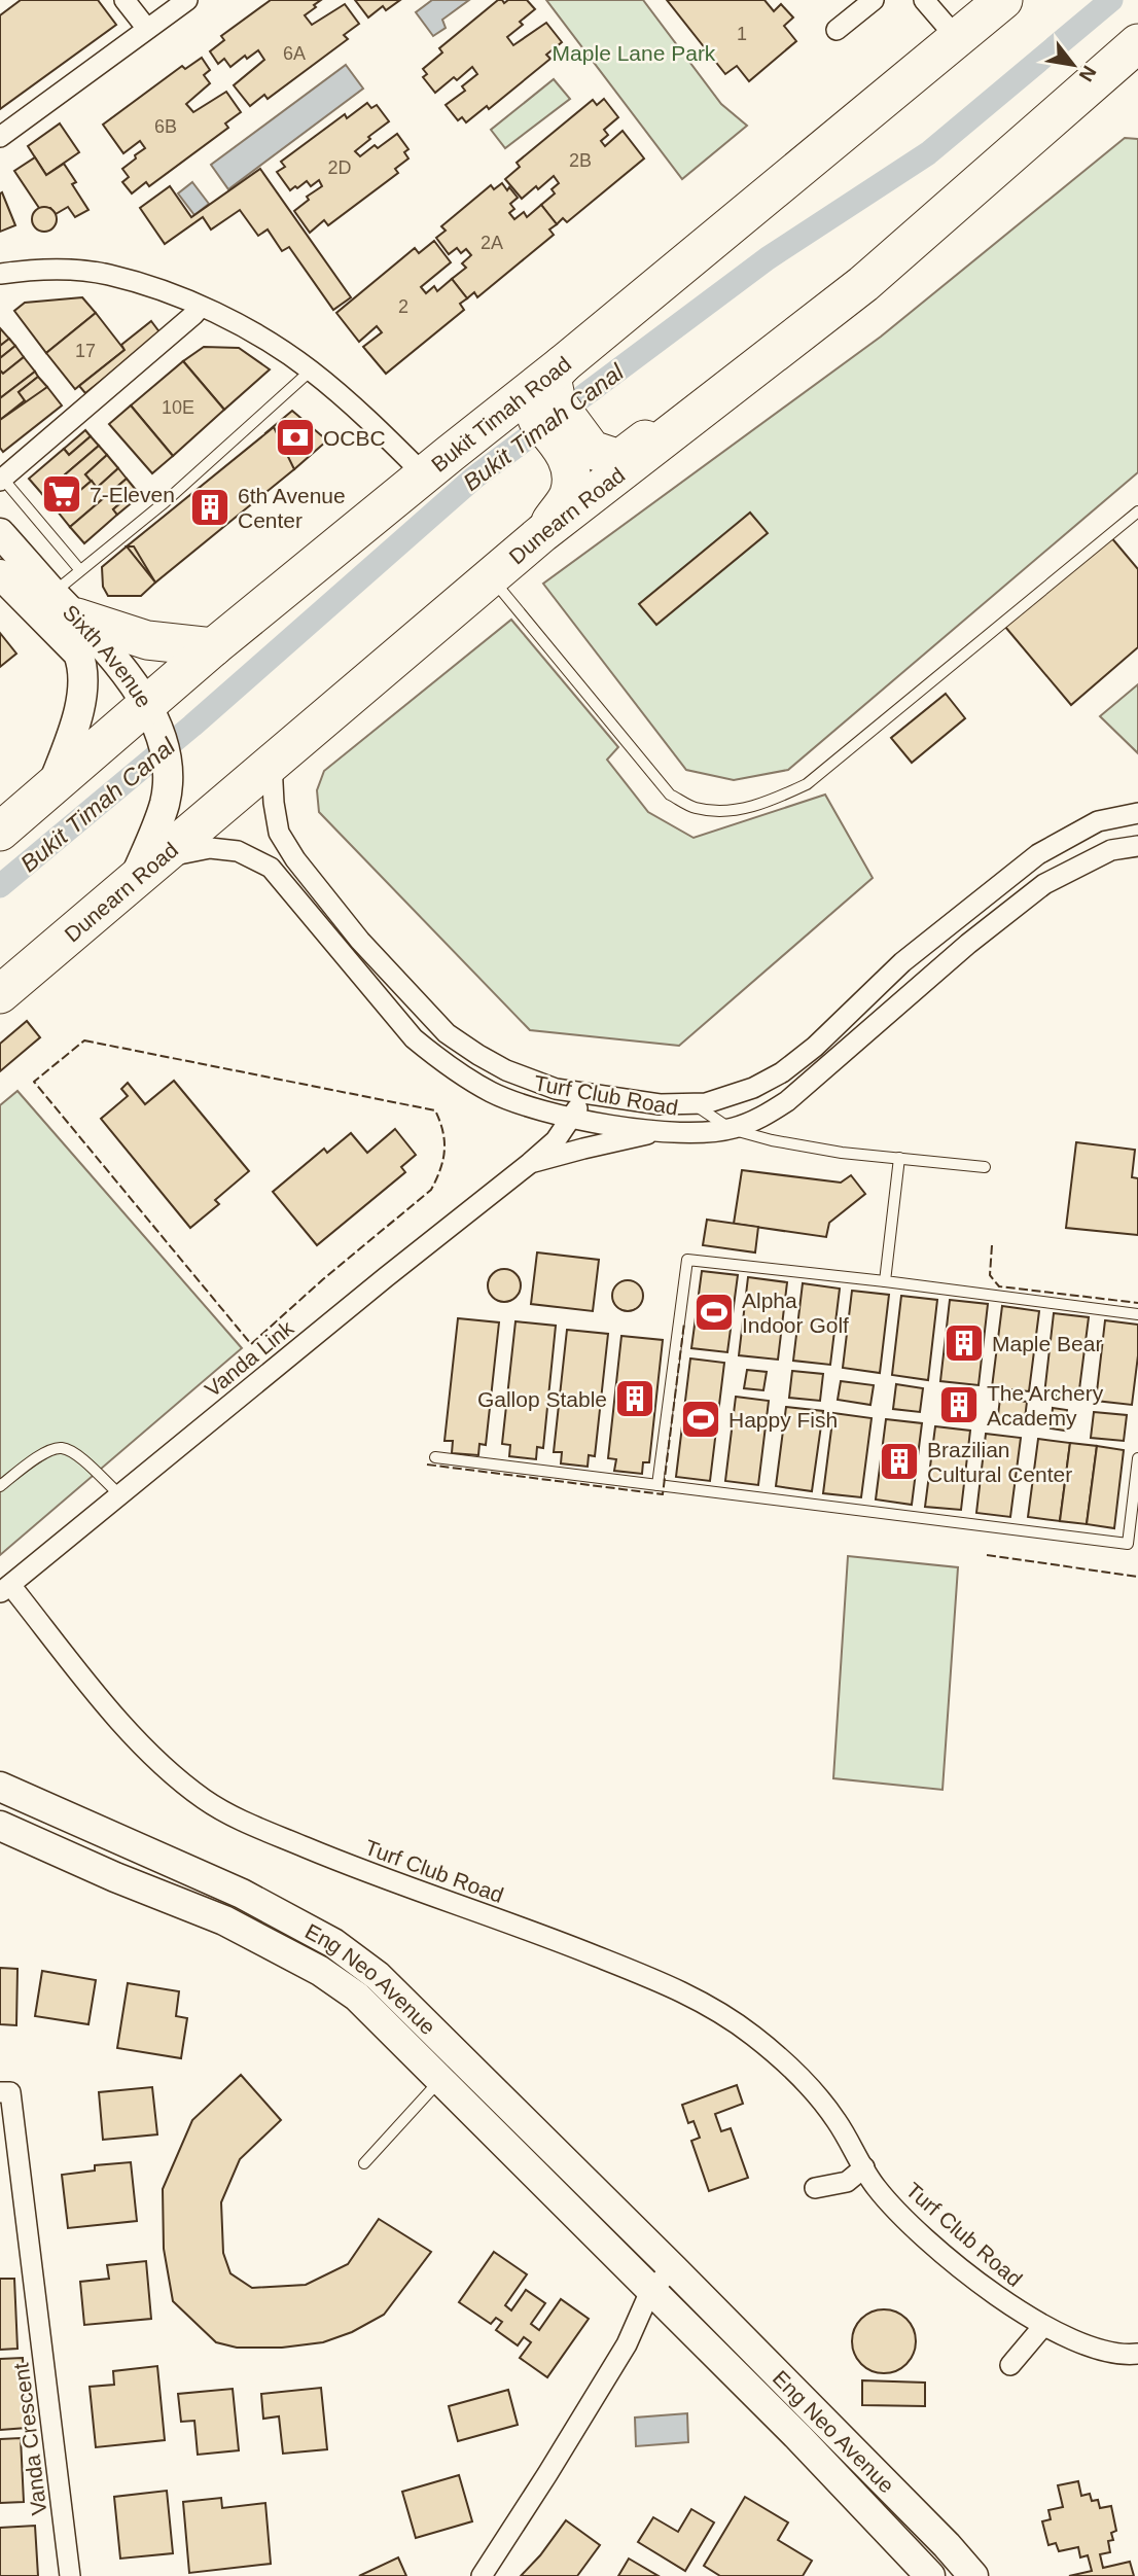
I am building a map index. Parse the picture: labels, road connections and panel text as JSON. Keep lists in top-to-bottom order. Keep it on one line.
{"streets":{"highway":["Bukit Timah Road","Dunearn Road"],"main road":["Sixth Avenue","Eng Neo Avenue"],"street":["Turf Club Road","Vanda Link","Vanda Crescent"]},"crossings":[["Bukit Timah Road","Sixth Avenue"],["Dunearn Road","Sixth Avenue"],["Dunearn Road","Turf Club Road"],["Turf Club Road","Vanda Link"]],"water":["Bukit Timah Canal"],"parks":["Maple Lane Park"],"places":{"bank":["OCBC"],"supermarket":["7-Eleven"],"building":["6th Avenue Center","Maple Bear","Gallop Stable","The Archery Academy","Brazilian Cultural Center"],"sports":["Alpha Indoor Golf","Happy Fish"]},"house_numbers":["1","6A","6B","2B","2D","2A","2","17","10E"],"north":"bottom right"}
